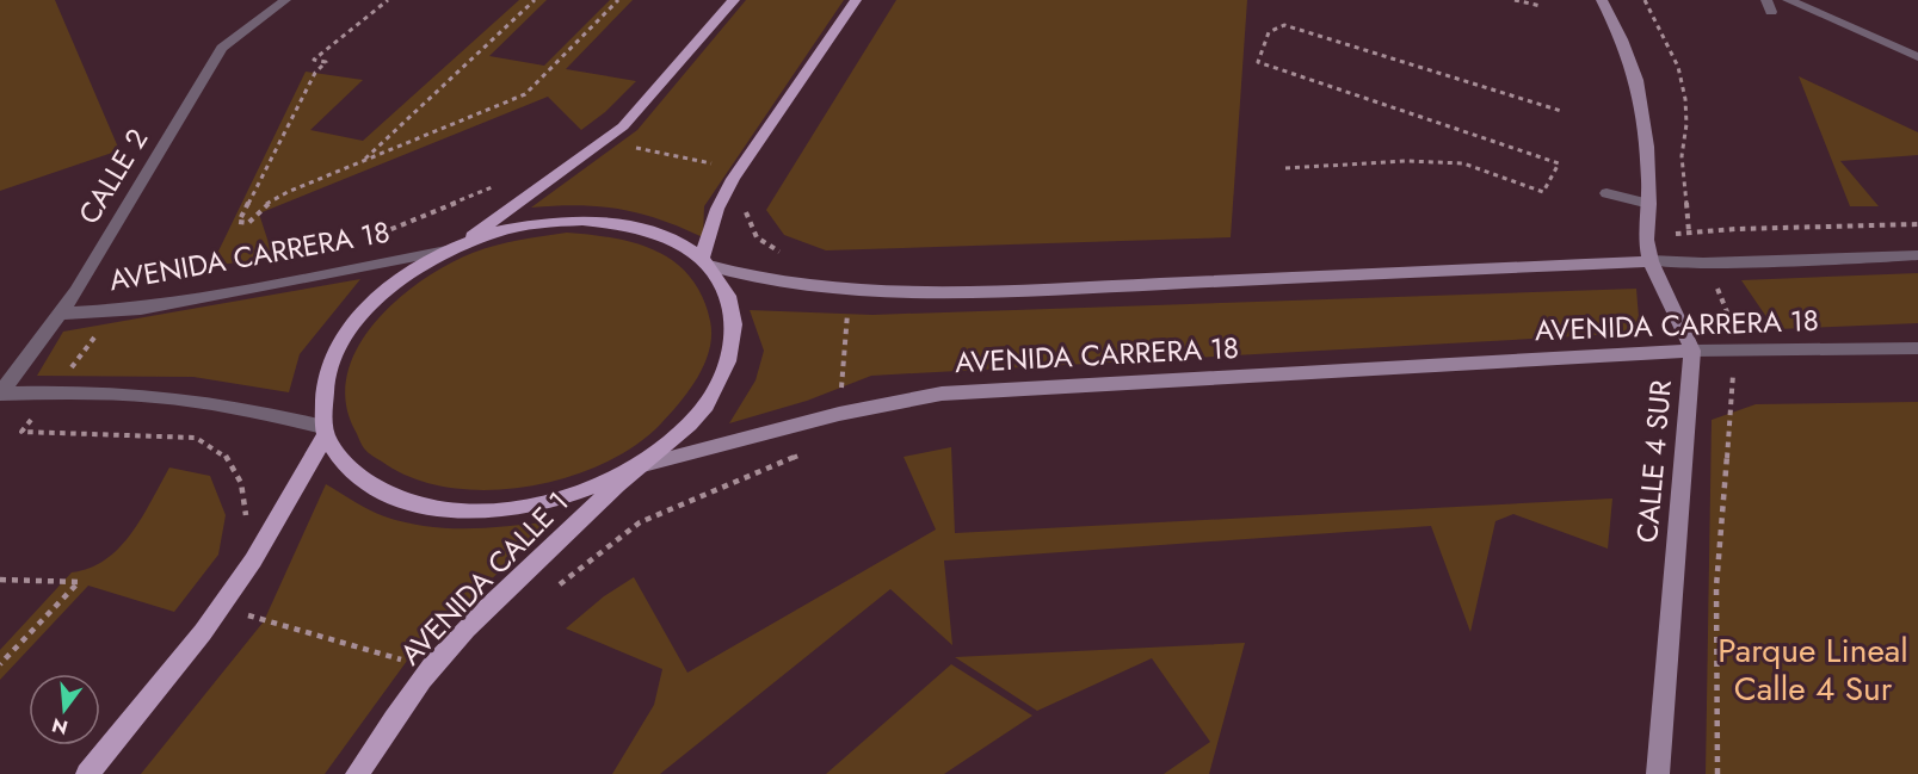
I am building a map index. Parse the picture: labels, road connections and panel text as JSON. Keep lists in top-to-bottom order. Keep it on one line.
{"streets":{"main road":["AVENIDA CARRERA 18","CALLE 4 SUR","AVENIDA CALLE 1"],"street":["CALLE 2"]},"crossings":[["CALLE 2","AVENIDA CARRERA 18"],["AVENIDA CARRERA 18","CALLE 4 SUR"],["AVENIDA CARRERA 18","AVENIDA CALLE 1"]],"parks":["Parque Lineal Calle 4 Sur"],"north":"bottom"}
